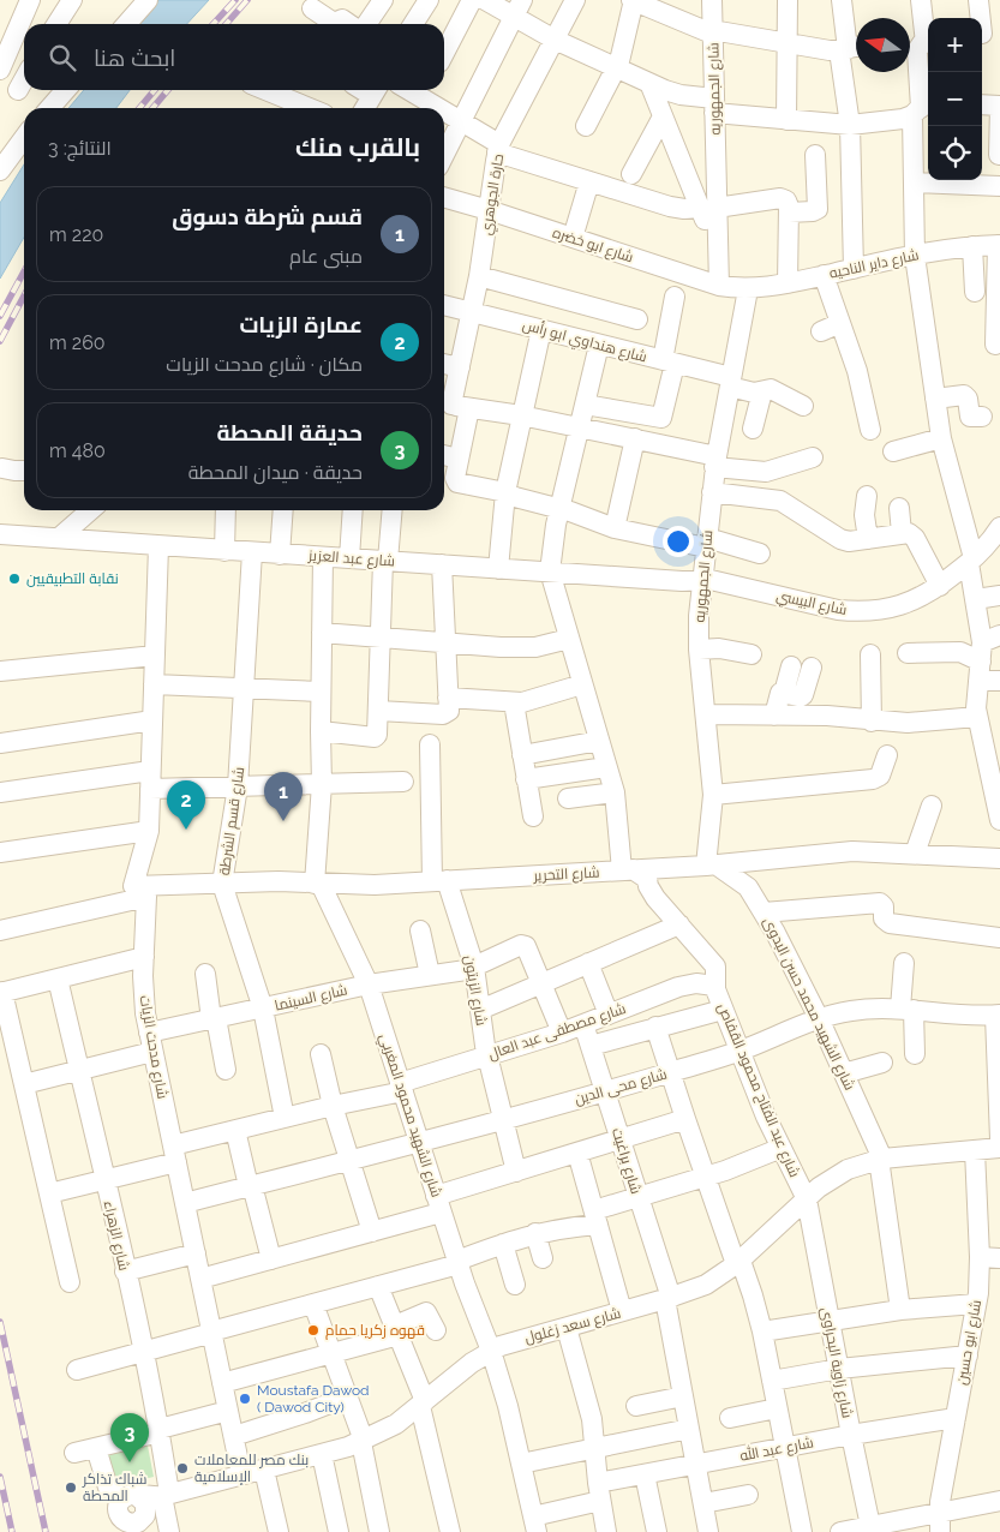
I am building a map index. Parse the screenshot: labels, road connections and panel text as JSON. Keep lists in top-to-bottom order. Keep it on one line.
{"streets":{"street":["شارع الجمهوريه","حارة الجوهري","شارع ابو خضره","شارع داير الناحيه","شارع هنداوي ابو رأس","شارع عبد العزيز","شارع البيسي","شارع قسم الشرطة","شارع التحرير","شارع الزيتون","شارع السينما","شارع الشهيد محمد حسن البدوى","شارع مصطفى عبد العال","شارع مدحت الزيات","شارع محى الدين","شارع عبد الفتاح محمود القفاص","شارع الشهيد محمود المغربي","شارع براغيت","شارع الزهراء","شارع سعد زغلول","شارع ابو حسين","شارع زاوية البحراوى","شارع عبد الله"]},"crossings":[["شارع الجمهوريه","شارع ابو خضره"],["شارع الجمهوريه","شارع داير الناحيه"],["شارع الجمهوريه","شارع هنداوي ابو رأس"],["شارع الجمهوريه","شارع عبد العزيز"],["شارع الجمهوريه","شارع البيسي"],["شارع الجمهوريه","شارع التحرير"],["شارع الجمهوريه","شارع الشهيد محمد حسن البدوى"],["حارة الجوهري","شارع ابو خضره"],["حارة الجوهري","شارع هنداوي ابو رأس"],["شارع ابو خضره","شارع داير الناحيه"],["شارع عبد العزيز","شارع البيسي"],["شارع عبد العزيز","شارع قسم الشرطة"],["شارع عبد العزيز","شارع مدحت الزيات"],["شارع عبد العزيز","شارع الشهيد محمود المغربي"],["شارع قسم الشرطة","شارع التحرير"],["شارع قسم الشرطة","شارع السينما"],["شارع قسم الشرطة","شارع مصطفى عبد العال"],["شارع التحرير","شارع الزيتون"],["شارع التحرير","شارع الشهيد محمد حسن البدوى"],["شارع التحرير","شارع مدحت الزيات"],["شارع التحرير","شارع عبد الفتاح محمود القفاص"],["شارع التحرير","شارع الشهيد محمود المغربي"],["شارع الزيتون","شارع السينما"],["شارع الزيتون","شارع مصطفى عبد العال"],["شارع الزيتون","شارع محى الدين"],["شارع السينما","شارع مدحت الزيات"],["شارع السينما","شارع الشهيد محمود المغربي"],["شارع السينما","شارع الزهراء"],["شارع الشهيد محمد حسن البدوى","شارع محى الدين"],["شارع الشهيد محمد حسن البدوى","شارع سعد زغلول"],["شارع مصطفى عبد العال","شارع مدحت الزيات"],["شارع مصطفى عبد العال","شارع عبد الفتاح محمود القفاص"],["شارع مصطفى عبد العال","شارع الشهيد محمود المغربي"],["شارع مصطفى عبد العال","شارع براغيت"],["شارع مصطفى عبد العال","شارع الزهراء"],["شارع مدحت الزيات","شارع محى الدين"],["شارع مدحت الزيات","شارع سعد زغلول"],["شارع محى الدين","شارع عبد الفتاح محمود القفاص"],["شارع محى الدين","شارع الشهيد محمود المغربي"],["شارع محى الدين","شارع براغيت"],["شارع عبد الفتاح محمود القفاص","شارع سعد زغلول"],["شارع عبد الفتاح محمود القفاص","شارع زاوية البحراوى"],["شارع الشهيد محمود المغربي","شارع سعد زغلول"],["شارع الشهيد محمود المغربي","شارع عبد الله"],["شارع براغيت","شارع سعد زغلول"],["شارع براغيت","شارع عبد الله"],["شارع الزهراء","شارع سعد زغلول"],["شارع سعد زغلول","شارع ابو حسين"],["شارع سعد زغلول","شارع زاوية البحراوى"],["شارع ابو حسين","شارع عبد الله"],["شارع زاوية البحراوى","شارع عبد الله"]],"places":["نقابة التطبيقيين","قهوه زكريا حمام","Moustafa Dawod ( Dawod City)","بنك مصر للمعاملات الإسلامية","شباك تذاكر المحطة"],"north":"left","page":{"map_buttons":["+","−"],"search":"ابحث هنا","heading":["بالقرب منك","النتائج: 3"],"list":[{"mark":"1","name":"قسم شرطة دسوق","note":"مبنى عام","value":"220 m"},{"mark":"2","name":"عمارة الزيات","note":"مكان · شارع مدحت الزيات","value":"260 m"},{"mark":"3","name":"حديقة المحطة","note":"حديقة · ميدان المحطة","value":"480 m"}],"pins":["1","2","3"]}}
